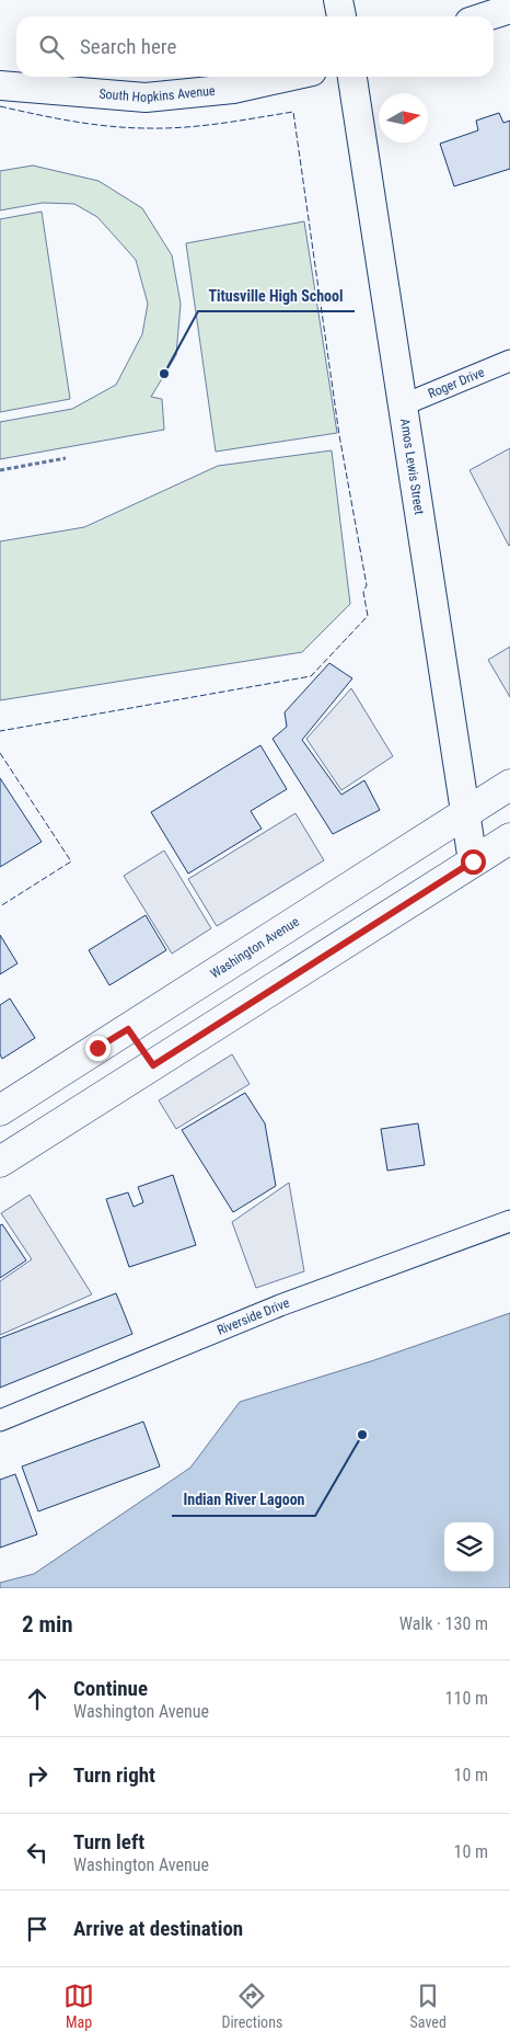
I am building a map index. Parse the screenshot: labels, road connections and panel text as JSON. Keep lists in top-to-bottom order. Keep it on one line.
{"streets":{"main road":["Washington Avenue"],"street":["South Hopkins Avenue","Roger Drive","Amos Lewis Street","Riverside Drive"]},"crossings":[["Roger Drive","Amos Lewis Street"],["Amos Lewis Street","Washington Avenue"]],"places":["Titusville High School","Indian River Lagoon"],"north":"right","page":{"search":"Search here","heading":["2 min","Walk · 130 m"],"list":[["Continue","Washington Avenue","110 m"],["Turn right","10 m"],["Turn left","Washington Avenue","10 m"],"Arrive at destination"],"nav":["Map","Directions","Saved"]}}
